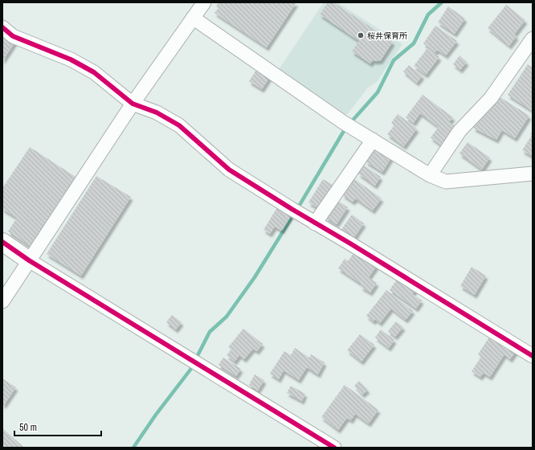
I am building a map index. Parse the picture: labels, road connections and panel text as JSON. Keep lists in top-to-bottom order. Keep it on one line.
{"places":["桜井保育所"],"scale_bar":"50 m"}
